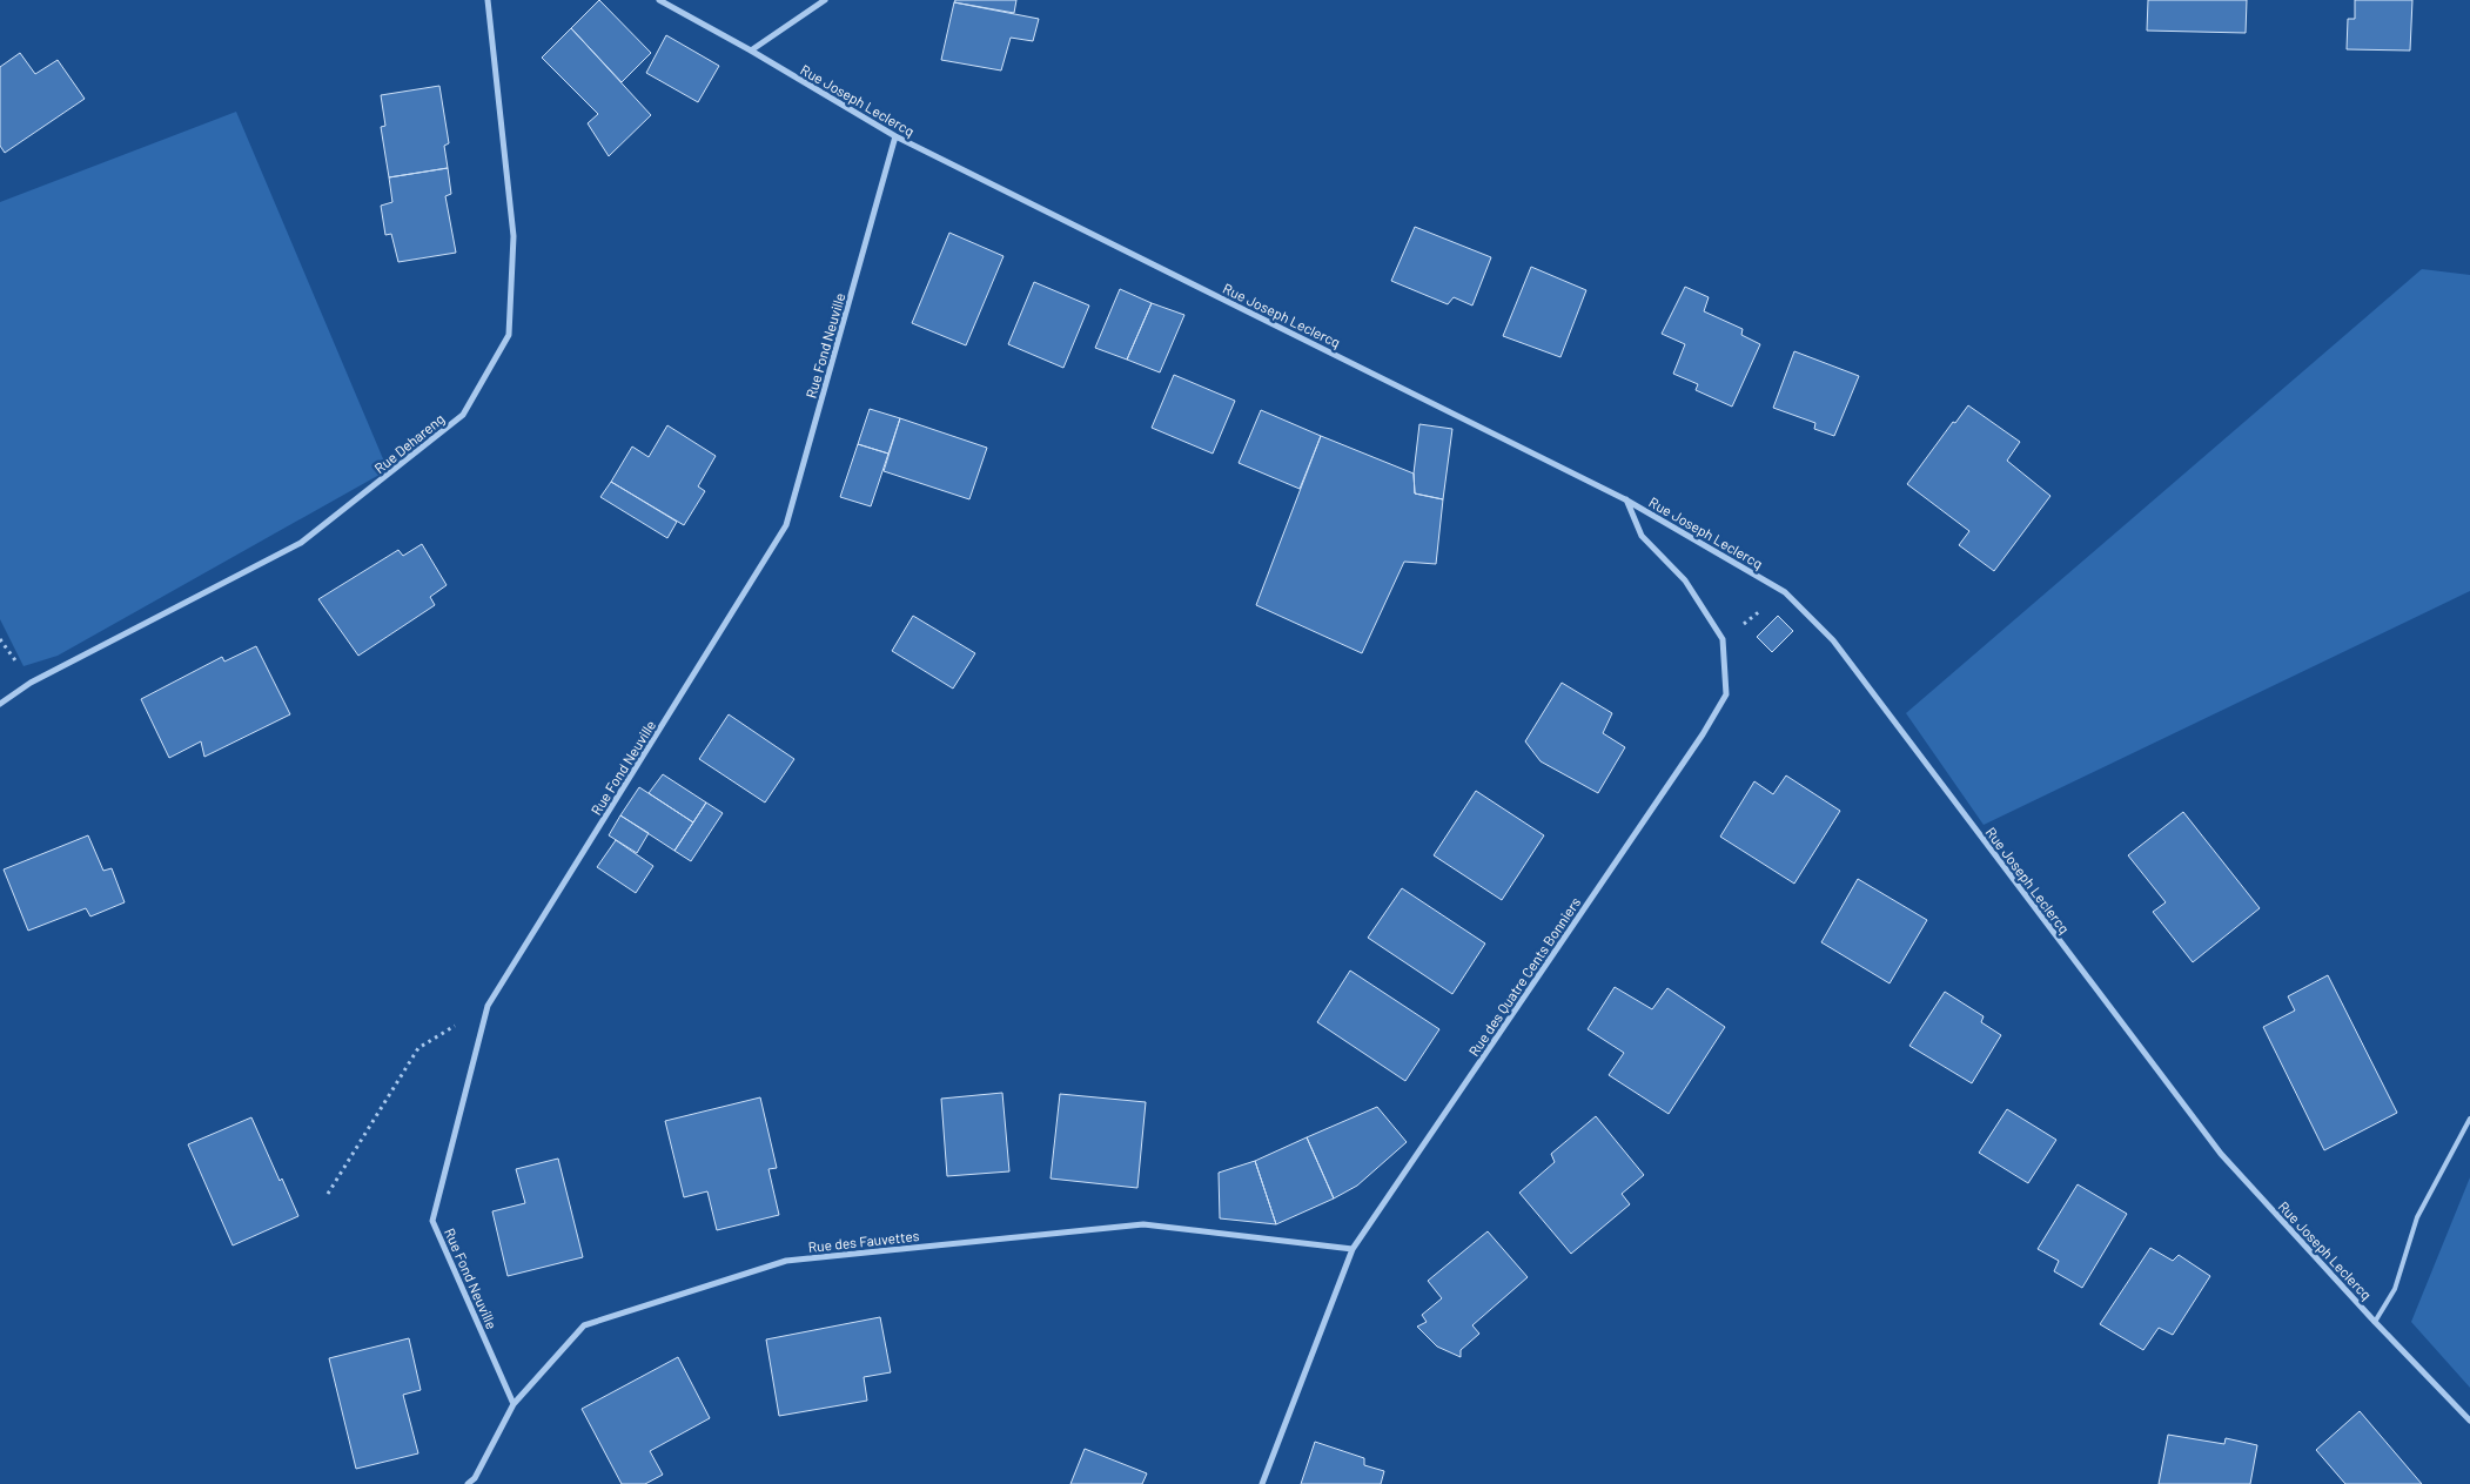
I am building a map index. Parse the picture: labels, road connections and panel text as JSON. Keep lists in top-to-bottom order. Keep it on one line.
{"streets":{"street":["Rue Joseph Leclercq","Rue Fond Neuville","Rue Dehareng","Rue des Quatre Cents Bonniers","Rue des Fauvettes"]},"crossings":[["Rue Joseph Leclercq","Rue Fond Neuville"],["Rue Joseph Leclercq","Rue des Quatre Cents Bonniers"],["Rue Fond Neuville","Rue des Fauvettes"],["Rue des Quatre Cents Bonniers","Rue des Fauvettes"]]}
